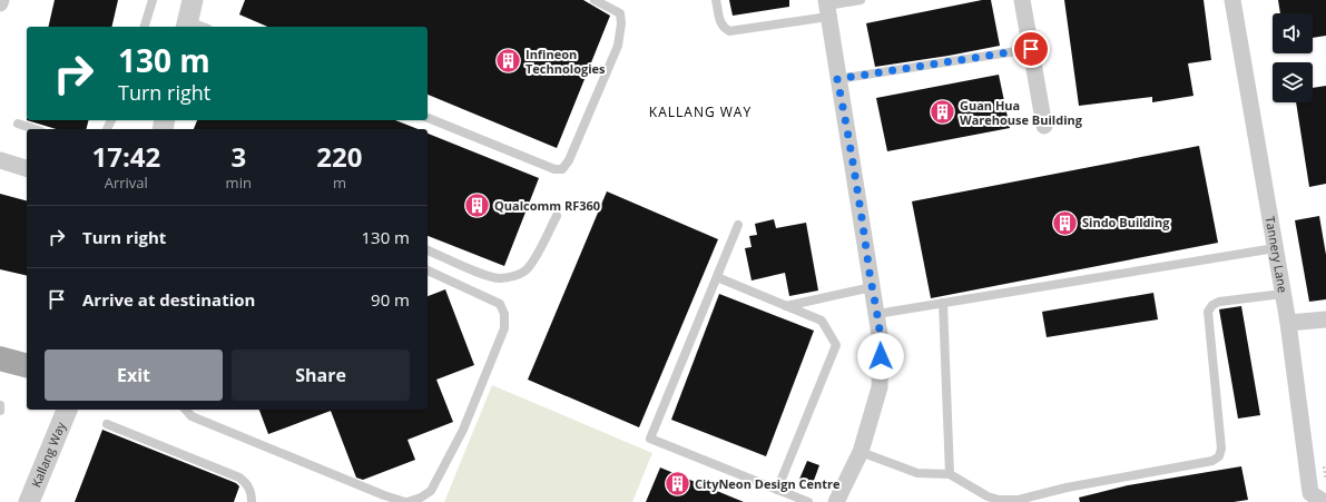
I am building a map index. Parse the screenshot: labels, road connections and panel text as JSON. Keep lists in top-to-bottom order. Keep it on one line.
{"streets":{"street":["Tannery Lane","Kallang Way"]},"districts":["KALLANG WAY"],"places":{"building":["Infineon Technologies","Guan Hua Warehouse Building","Qualcomm RF360","Sindo Building","CityNeon Design Centre"]},"page":{"turn":["130 m","Turn right"],"eta":["17:42","Arrival","3","min","220","m"],"list":[{"name":"Turn right","value":"130 m"},{"name":"Arrive at destination","value":"90 m"}],"buttons":["Exit","Share"]}}
